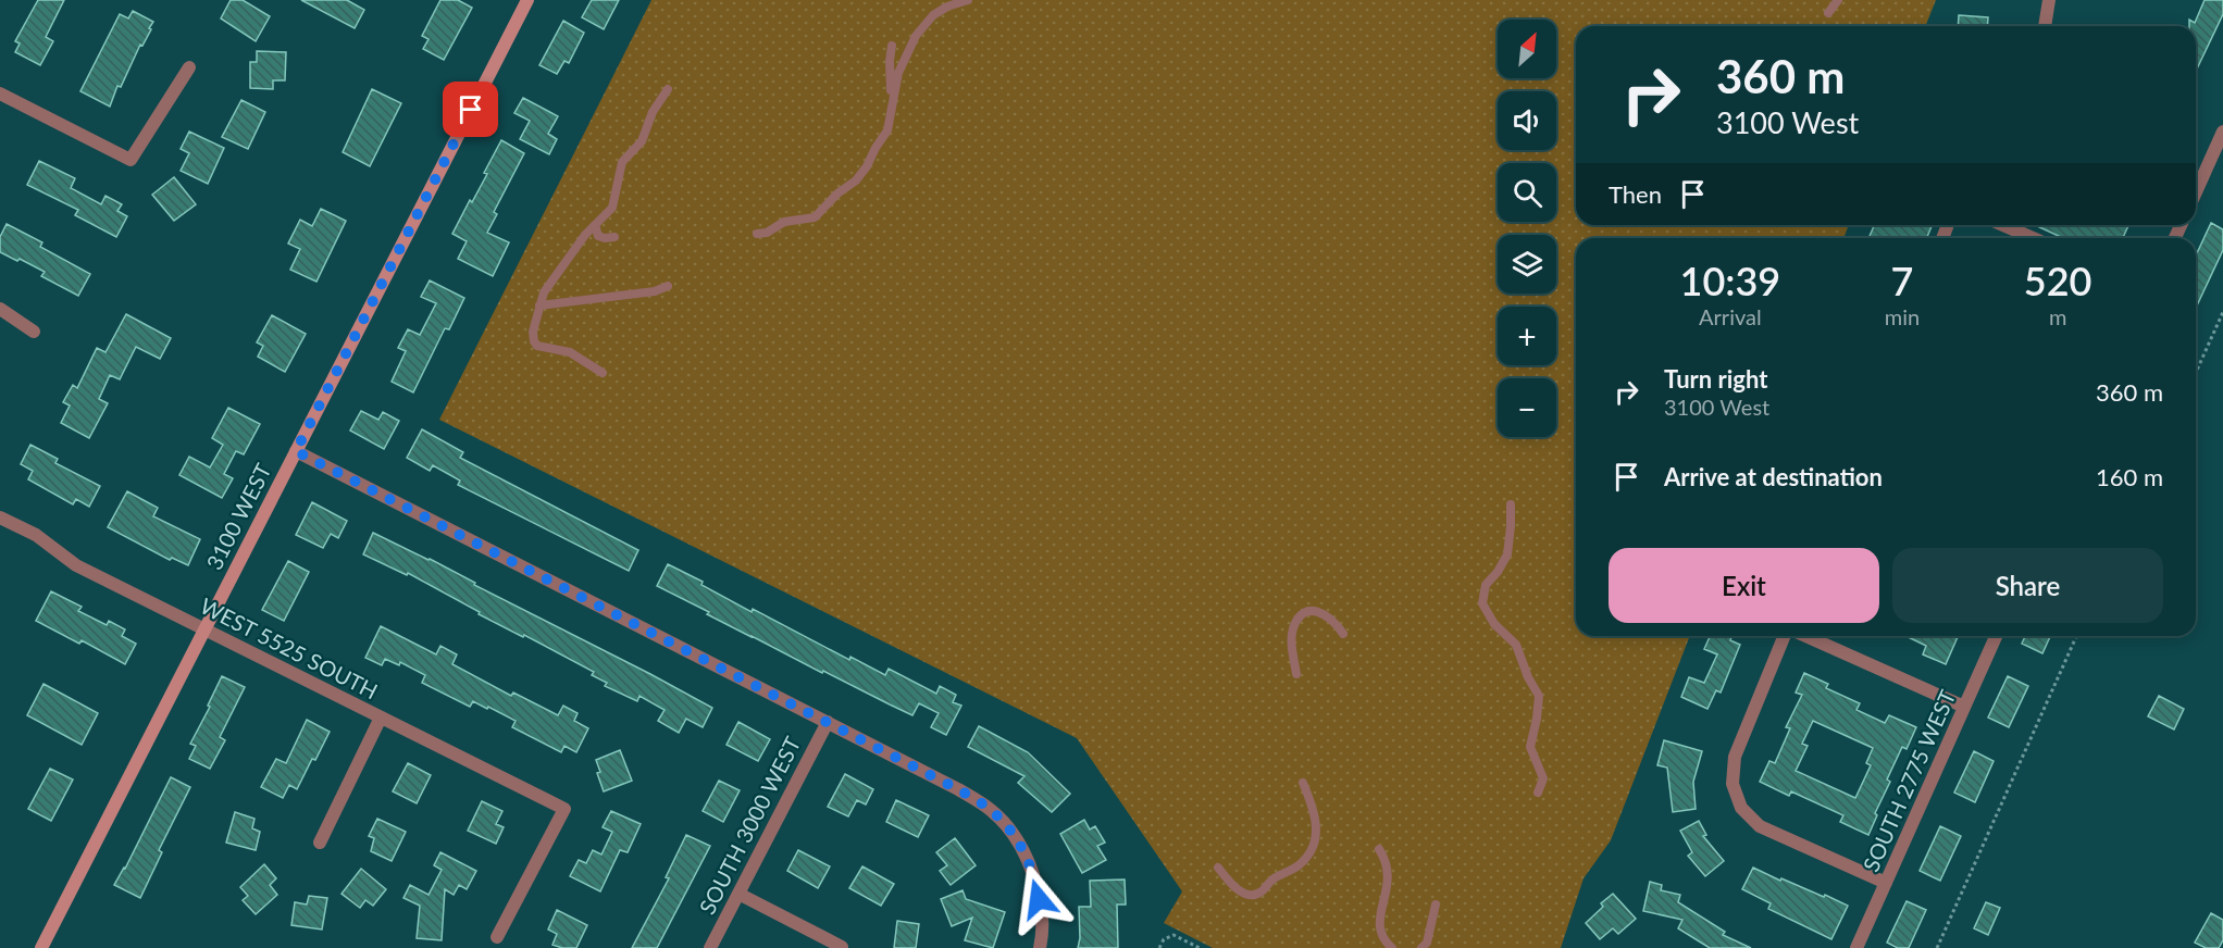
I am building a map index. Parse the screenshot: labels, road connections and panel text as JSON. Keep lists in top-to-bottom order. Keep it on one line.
{"streets":{"street":["3100 WEST","WEST 5525 SOUTH","SOUTH 2775 WEST","SOUTH 3000 WEST"]},"crossings":[["3100 WEST","WEST 5525 SOUTH"]],"north":"top right","page":{"map_buttons":["+","−"],"turn":["360 m","3100 West"],"then":"Then","eta":["10:39","Arrival","7","min","520","m"],"list":[{"name":"Turn right","note":"3100 West","value":"360 m"},{"name":"Arrive at destination","value":"160 m"}],"buttons":["Exit","Share"]}}
